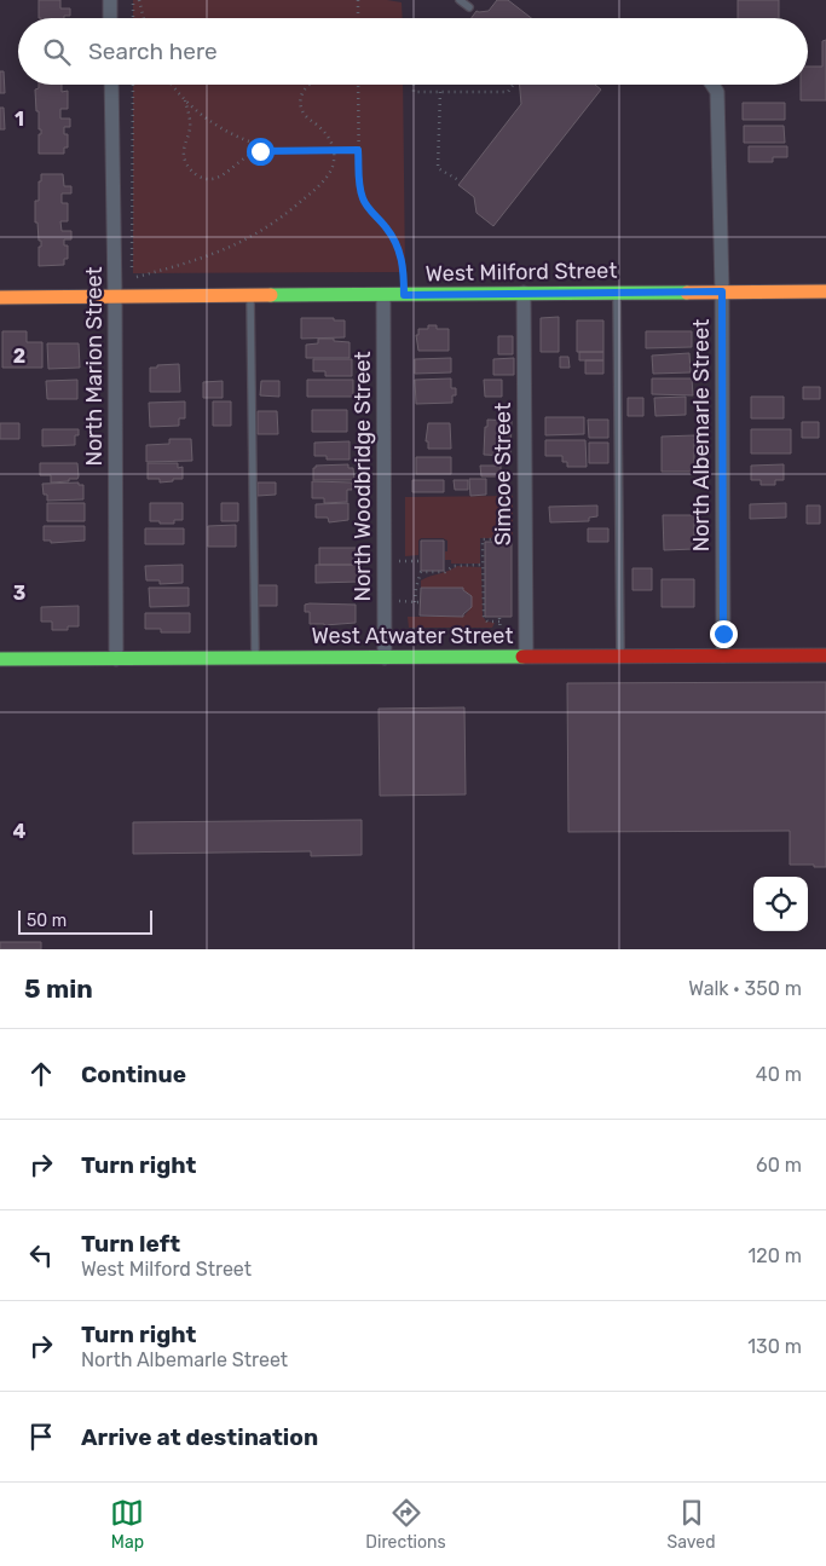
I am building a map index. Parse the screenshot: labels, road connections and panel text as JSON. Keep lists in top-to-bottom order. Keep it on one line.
{"streets":{"street":["West Milford Street","North Marion Street","North Albemarle Street","Simcoe Street","North Woodbridge Street","West Atwater Street"]},"crossings":[["West Milford Street","North Marion Street"],["West Milford Street","North Albemarle Street"],["West Milford Street","Simcoe Street"],["West Milford Street","North Woodbridge Street"],["North Marion Street","West Atwater Street"],["North Albemarle Street","West Atwater Street"],["Simcoe Street","West Atwater Street"],["North Woodbridge Street","West Atwater Street"]],"scale_bar":"50 m","page":{"search":"Search here","scale":"50 m","heading":["5 min","Walk · 350 m"],"list":[["Continue","40 m"],["Turn right","60 m"],["Turn left","West Milford Street","120 m"],["Turn right","North Albemarle Street","130 m"],"Arrive at destination"],"nav":["Map","Directions","Saved"]},"grid":{"rows":["1","2","3","4"]}}
